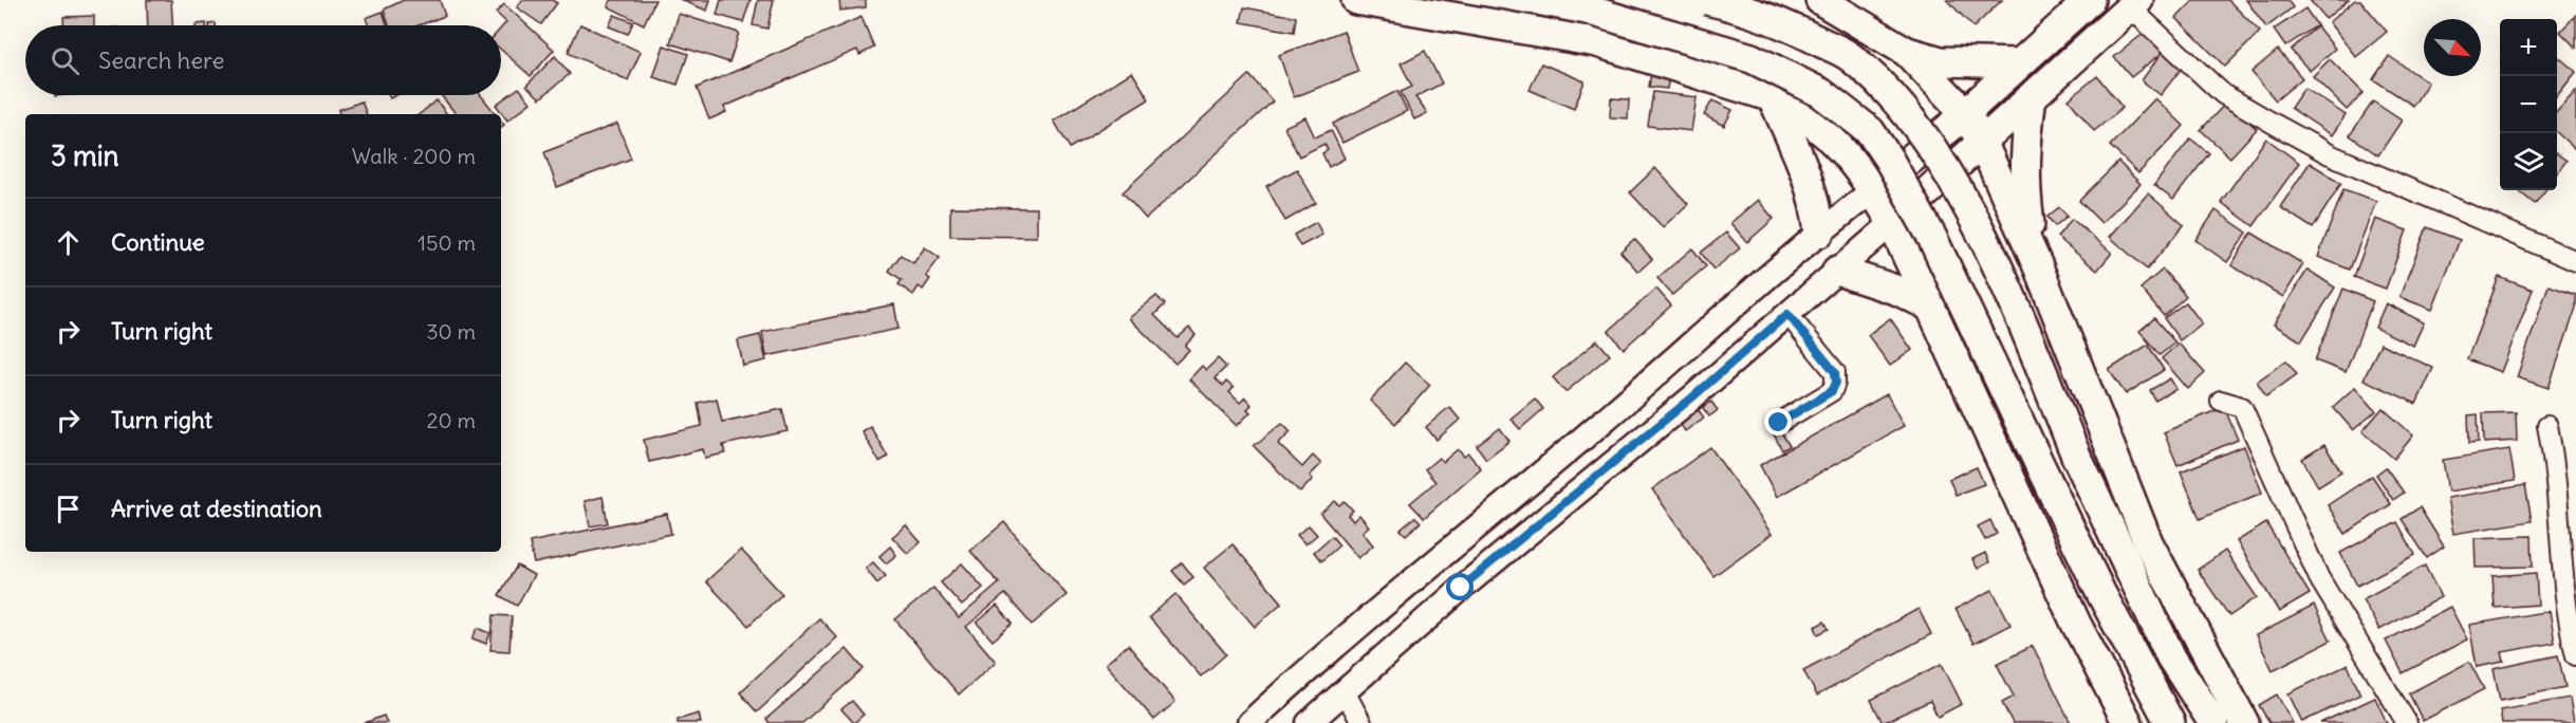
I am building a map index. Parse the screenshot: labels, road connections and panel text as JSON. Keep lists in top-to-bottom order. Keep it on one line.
{"north":"bottom right","page":{"map_buttons":["+","−"],"search":"Search here","heading":["3 min","Walk · 200 m"],"list":[["Continue","150 m"],["Turn right","30 m"],["Turn right","20 m"],"Arrive at destination"]}}
